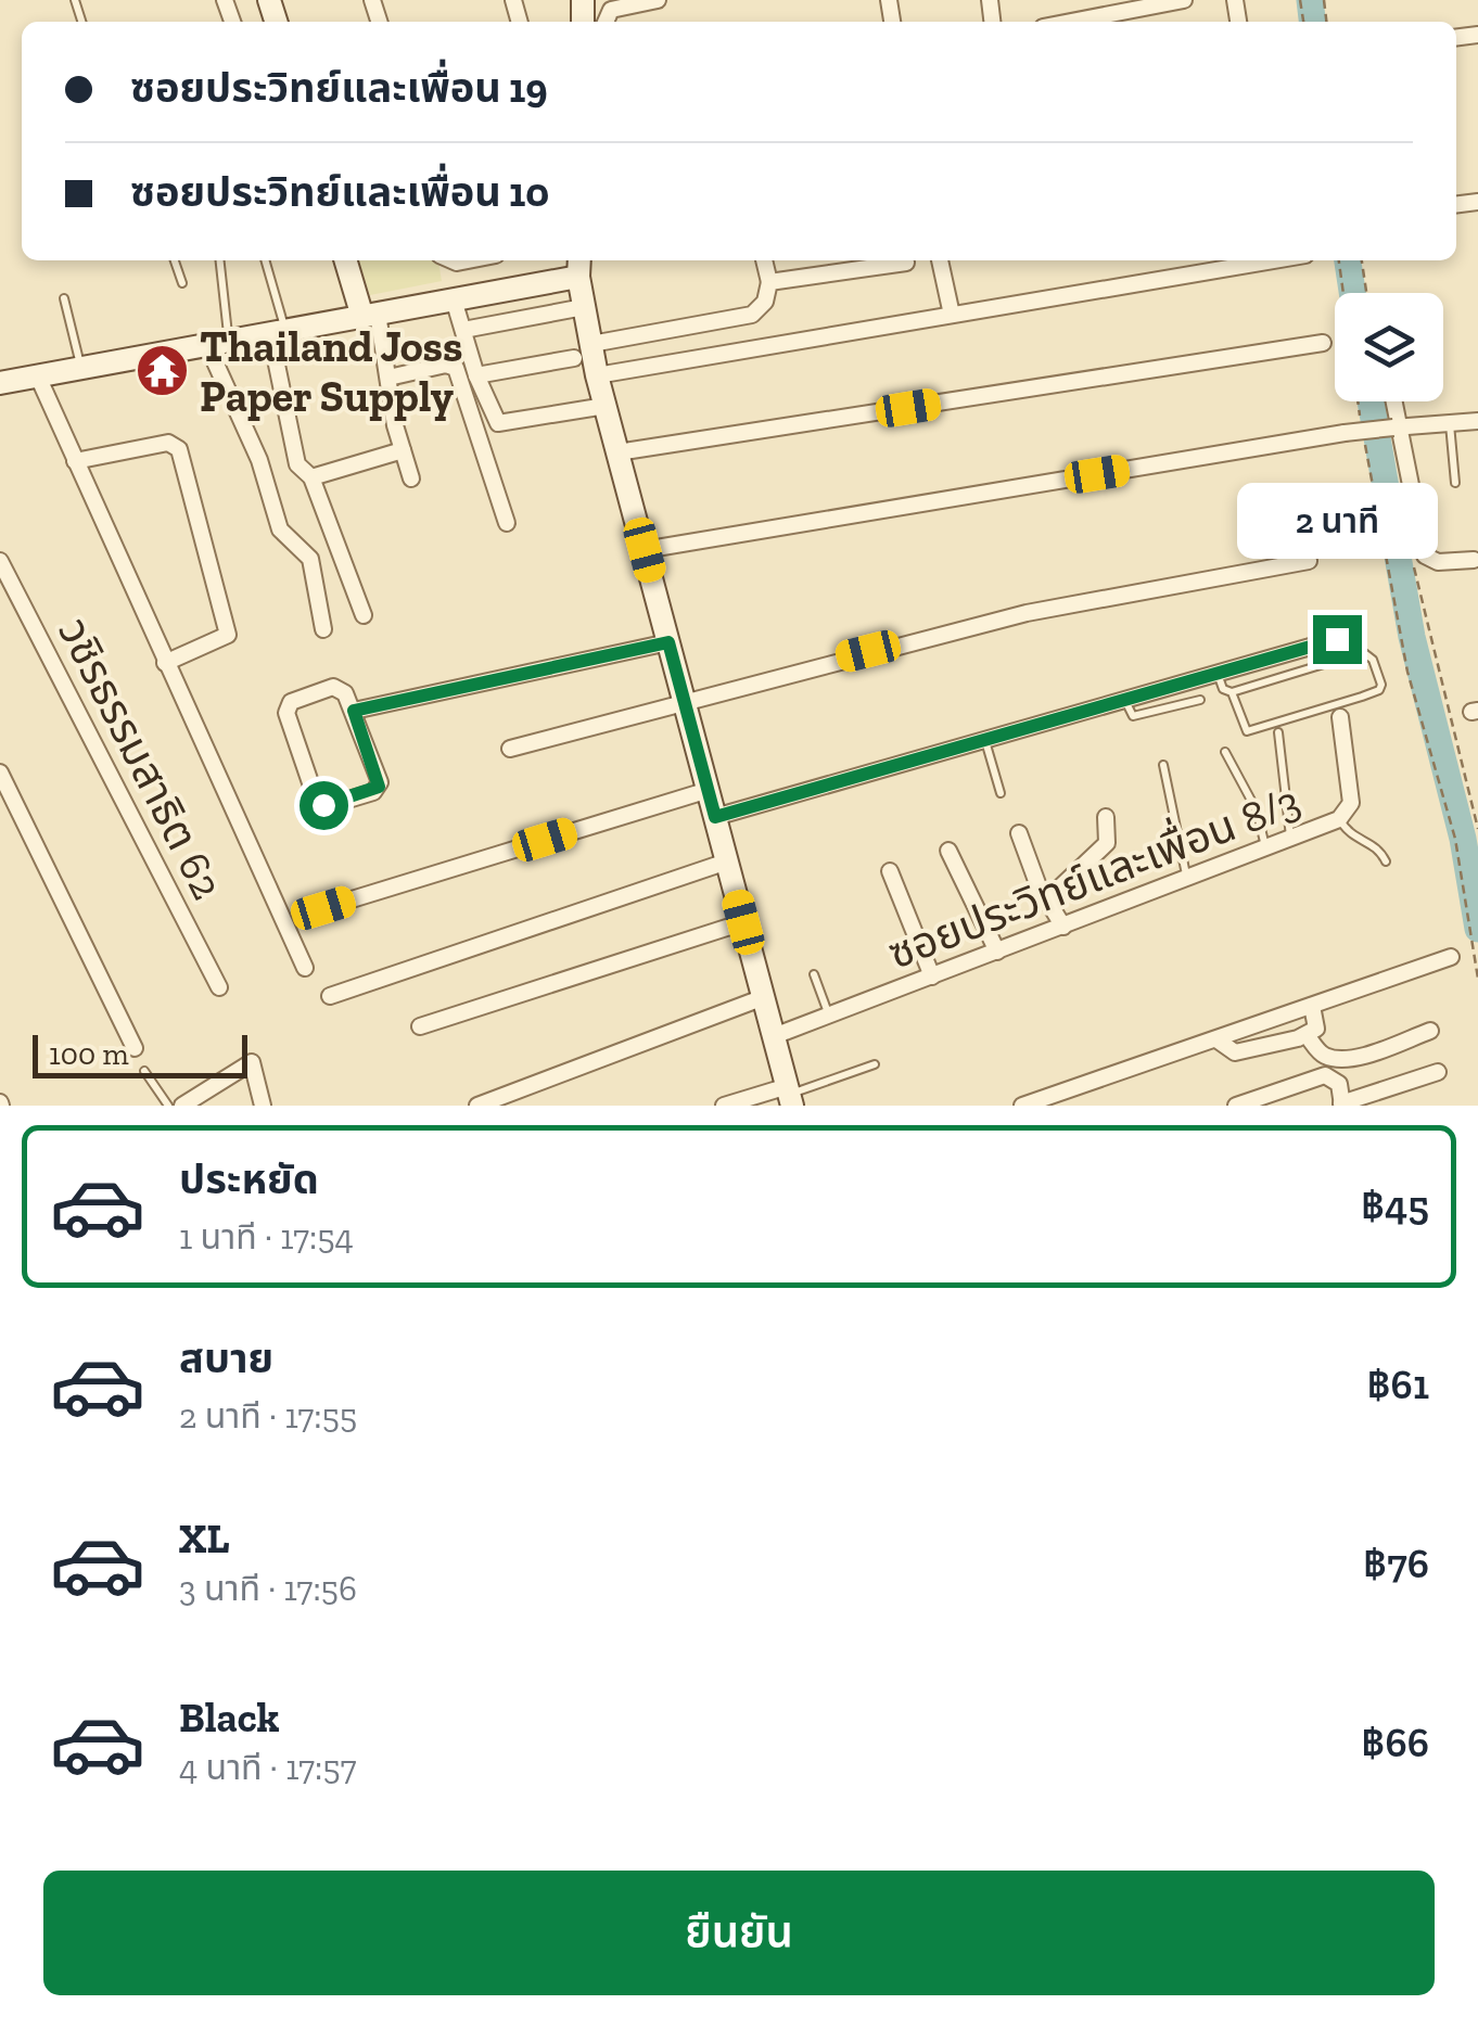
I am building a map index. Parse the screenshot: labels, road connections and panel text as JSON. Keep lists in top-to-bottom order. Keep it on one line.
{"streets":{"street":["วชิรธรรมสาธิต 62","ซอยประวิทย์และเพื่อน 8/3"]},"places":{"temple":["Thailand Joss Paper Supply"]},"scale_bar":"100 m","page":{"banner":["ซอยประวิทย์และเพื่อน 19","ซอยประวิทย์และเพื่อน 10"],"bubble":"2 นาที","scale":"100 m","list":[{"name":"ประหยัด","note":"1 นาที · 17:54","value":"฿45"},{"name":"สบาย","note":"2 นาที · 17:55","value":"฿61"},{"name":"XL","note":"3 นาที · 17:56","value":"฿76"},{"name":"Black","note":"4 นาที · 17:57","value":"฿66"}],"buttons":"ยืนยัน"}}
